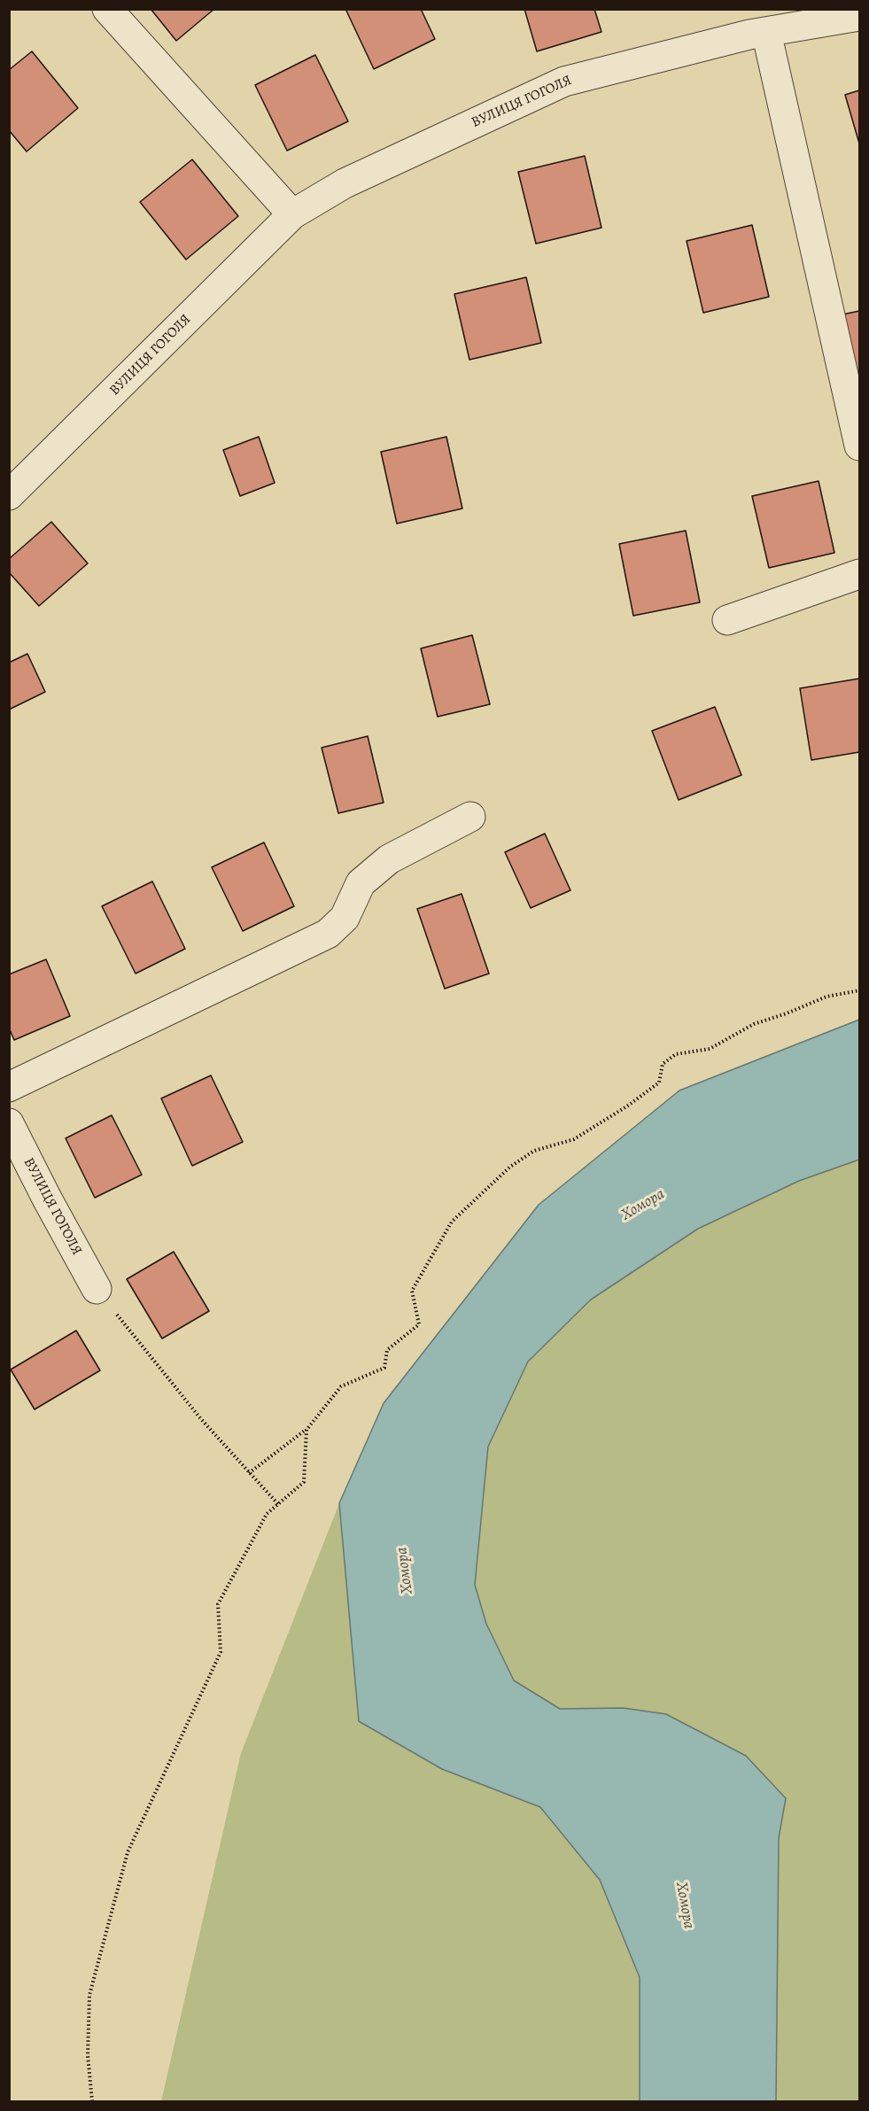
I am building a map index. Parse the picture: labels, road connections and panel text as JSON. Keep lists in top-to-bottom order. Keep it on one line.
{"streets":{"street":["ВУЛИЦЯ ГОГОЛЯ"]},"water":["Хомора"]}
